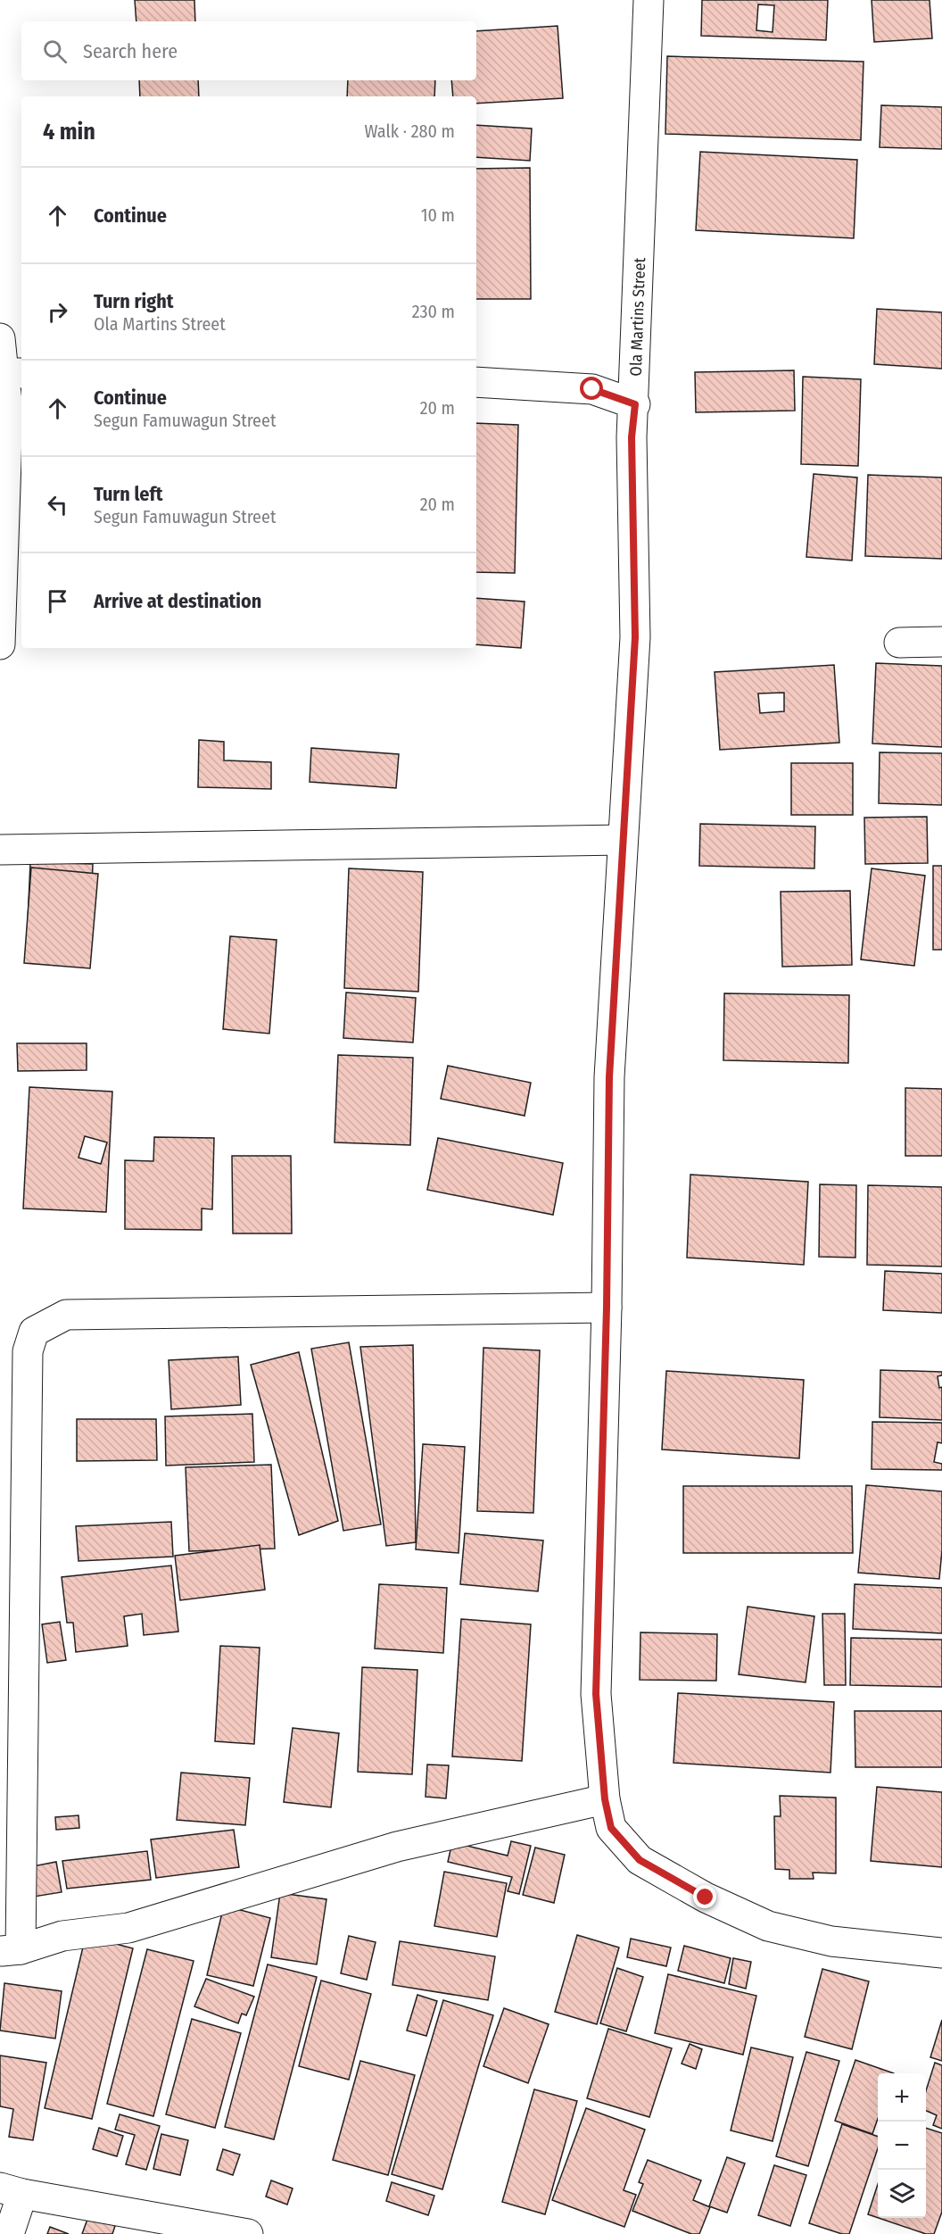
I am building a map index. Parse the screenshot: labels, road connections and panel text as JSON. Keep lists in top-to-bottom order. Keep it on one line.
{"streets":{"street":["Ola Martins Street"]},"page":{"search":"Search here","heading":["4 min","Walk · 280 m"],"list":[["Continue","10 m"],["Turn right","Ola Martins Street","230 m"],["Continue","Segun Famuwagun Street","20 m"],["Turn left","Segun Famuwagun Street","20 m"],"Arrive at destination"],"map_buttons":["+","−"]}}
